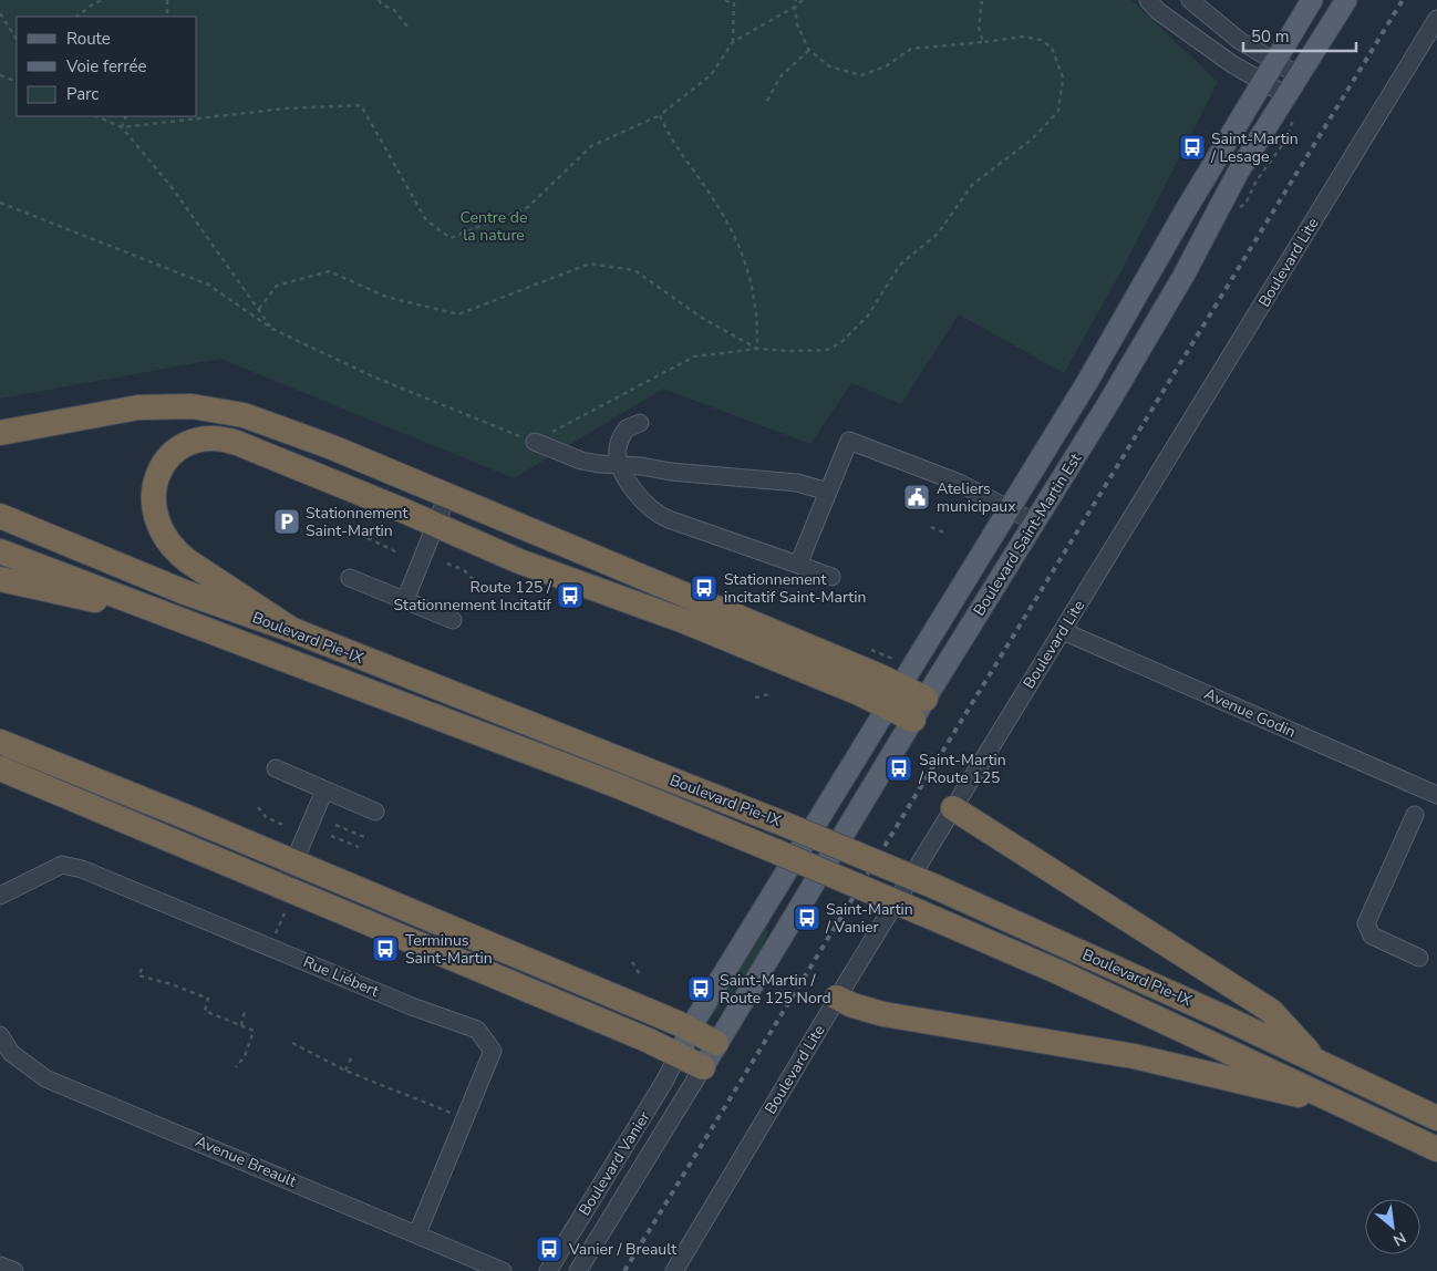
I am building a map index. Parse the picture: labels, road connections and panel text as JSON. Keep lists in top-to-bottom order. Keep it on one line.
{"streets":{"highway":["Boulevard Pie-IX"],"main road":["Boulevard Saint-Martin Est"],"street":["Boulevard Lite","Avenue Godin","Rue Liébert","Avenue Breault","Boulevard Vanier"]},"crossings":[["Boulevard Lite","Avenue Godin"],["Boulevard Saint-Martin Est","Boulevard Vanier"],["Rue Liébert","Avenue Breault"]],"parks":["Centre de la nature"],"places":{"bus stop":["Saint-Martin / Lesage","Stationnement incitatif Saint-Martin","Route 125 / Stationnement Incitatif","Saint-Martin / Route 125","Saint-Martin / Vanier","Terminus Saint-Martin","Saint-Martin / Route 125 Nord","Vanier / Breault"],"public building":["Ateliers municipaux"],"parking":["Stationnement Saint-Martin"]},"legend":["Route","Voie ferrée","Parc"],"scale_bar":"50 m","north":"bottom right"}
